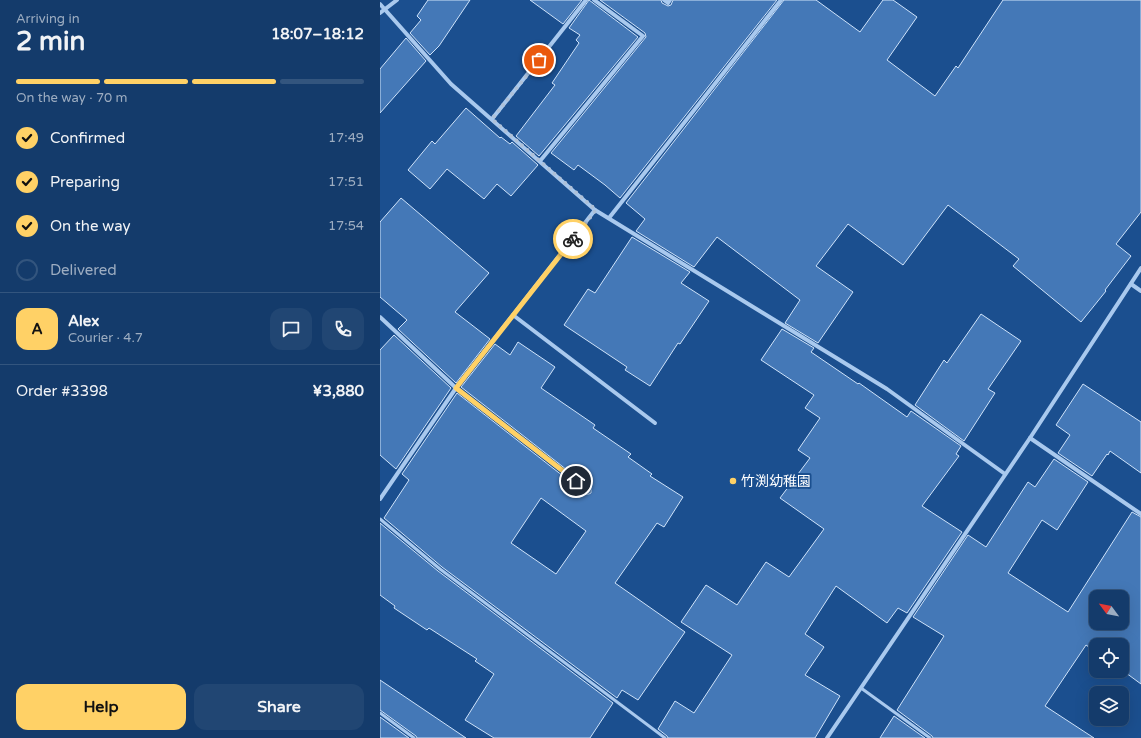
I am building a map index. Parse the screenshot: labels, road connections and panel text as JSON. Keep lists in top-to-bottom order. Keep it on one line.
{"places":["竹渕幼稚園"],"north":"top left","page":{"heading":["2 min","Arriving in","18:07–18:12"],"panel":["Alex","Courier · 4.7","Order #3398","¥3,880"],"bar":"On the way · 70 m","list":[["Confirmed","17:49"],["Preparing","17:51"],["On the way","17:54"],"Delivered"],"round":"A","buttons":["Help","Share"]}}
